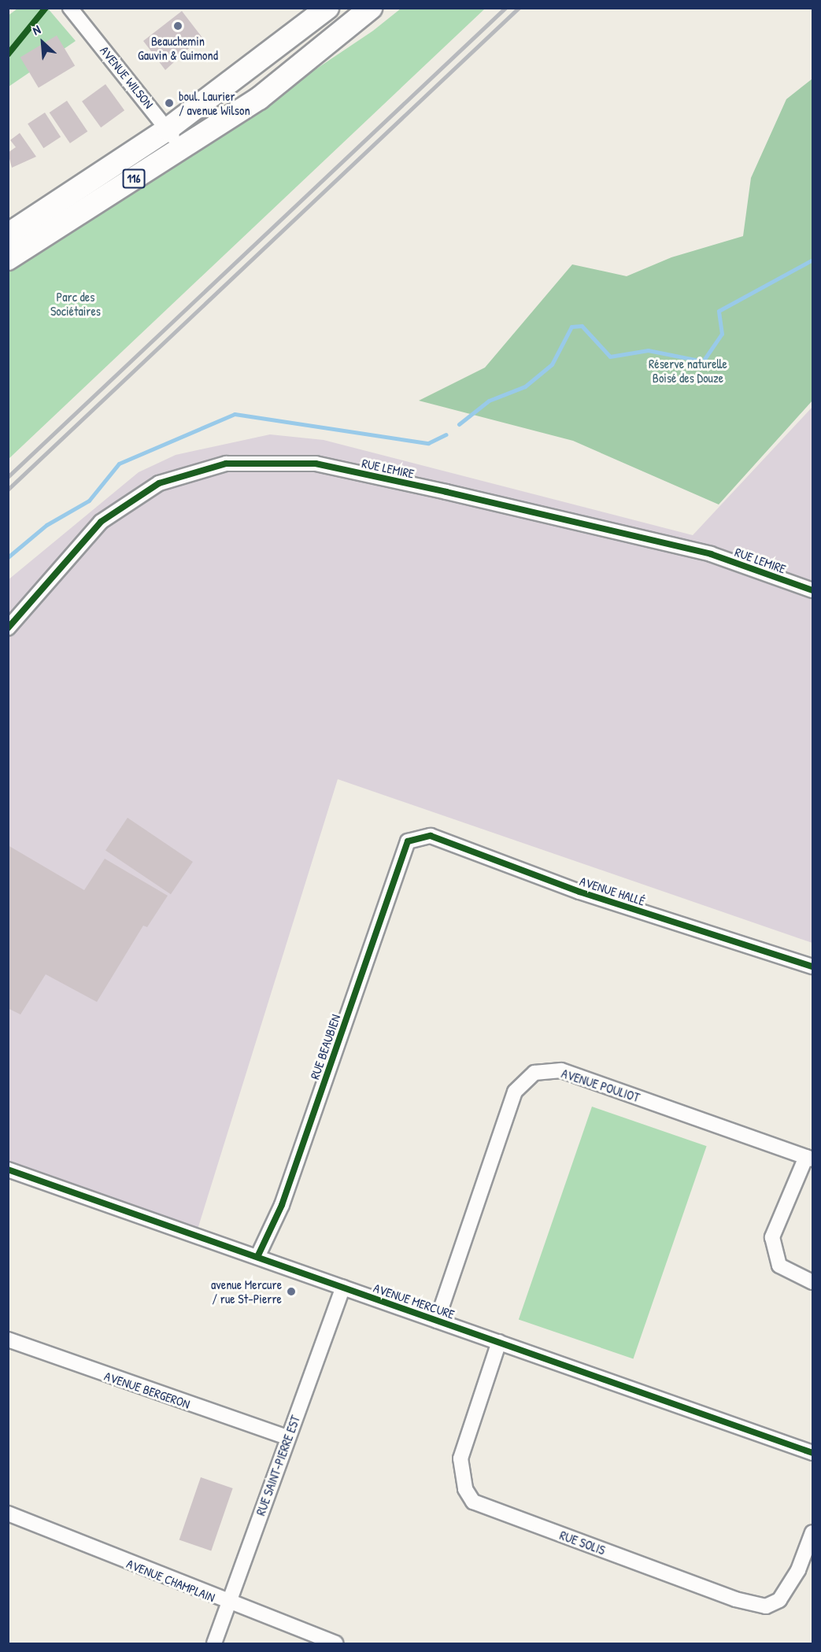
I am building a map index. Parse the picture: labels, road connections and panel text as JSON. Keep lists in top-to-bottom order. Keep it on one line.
{"streets":{"main road":["116"],"street":["AVENUE WILSON","RUE LEMIRE","AVENUE HALLÉ","RUE BEAUBIEN","AVENUE POULIOT","AVENUE MERCURE","AVENUE BERGERON","RUE SAINT-PIERRE EST","RUE SOLIS","AVENUE CHAMPLAIN"]},"crossings":[["AVENUE WILSON","116"],["AVENUE HALLÉ","RUE BEAUBIEN"],["RUE BEAUBIEN","AVENUE MERCURE"],["AVENUE POULIOT","AVENUE MERCURE"],["AVENUE MERCURE","RUE SAINT-PIERRE EST"],["AVENUE MERCURE","RUE SOLIS"],["AVENUE BERGERON","RUE SAINT-PIERRE EST"],["RUE SAINT-PIERRE EST","AVENUE CHAMPLAIN"]],"parks":["Parc des Sociétaires","Réserve naturelle Boisé des Douze"],"places":["Beauchemin Gauvin & Guimond","boul. Laurier / avenue Wilson","avenue Mercure / rue St-Pierre"],"north":"top left"}
